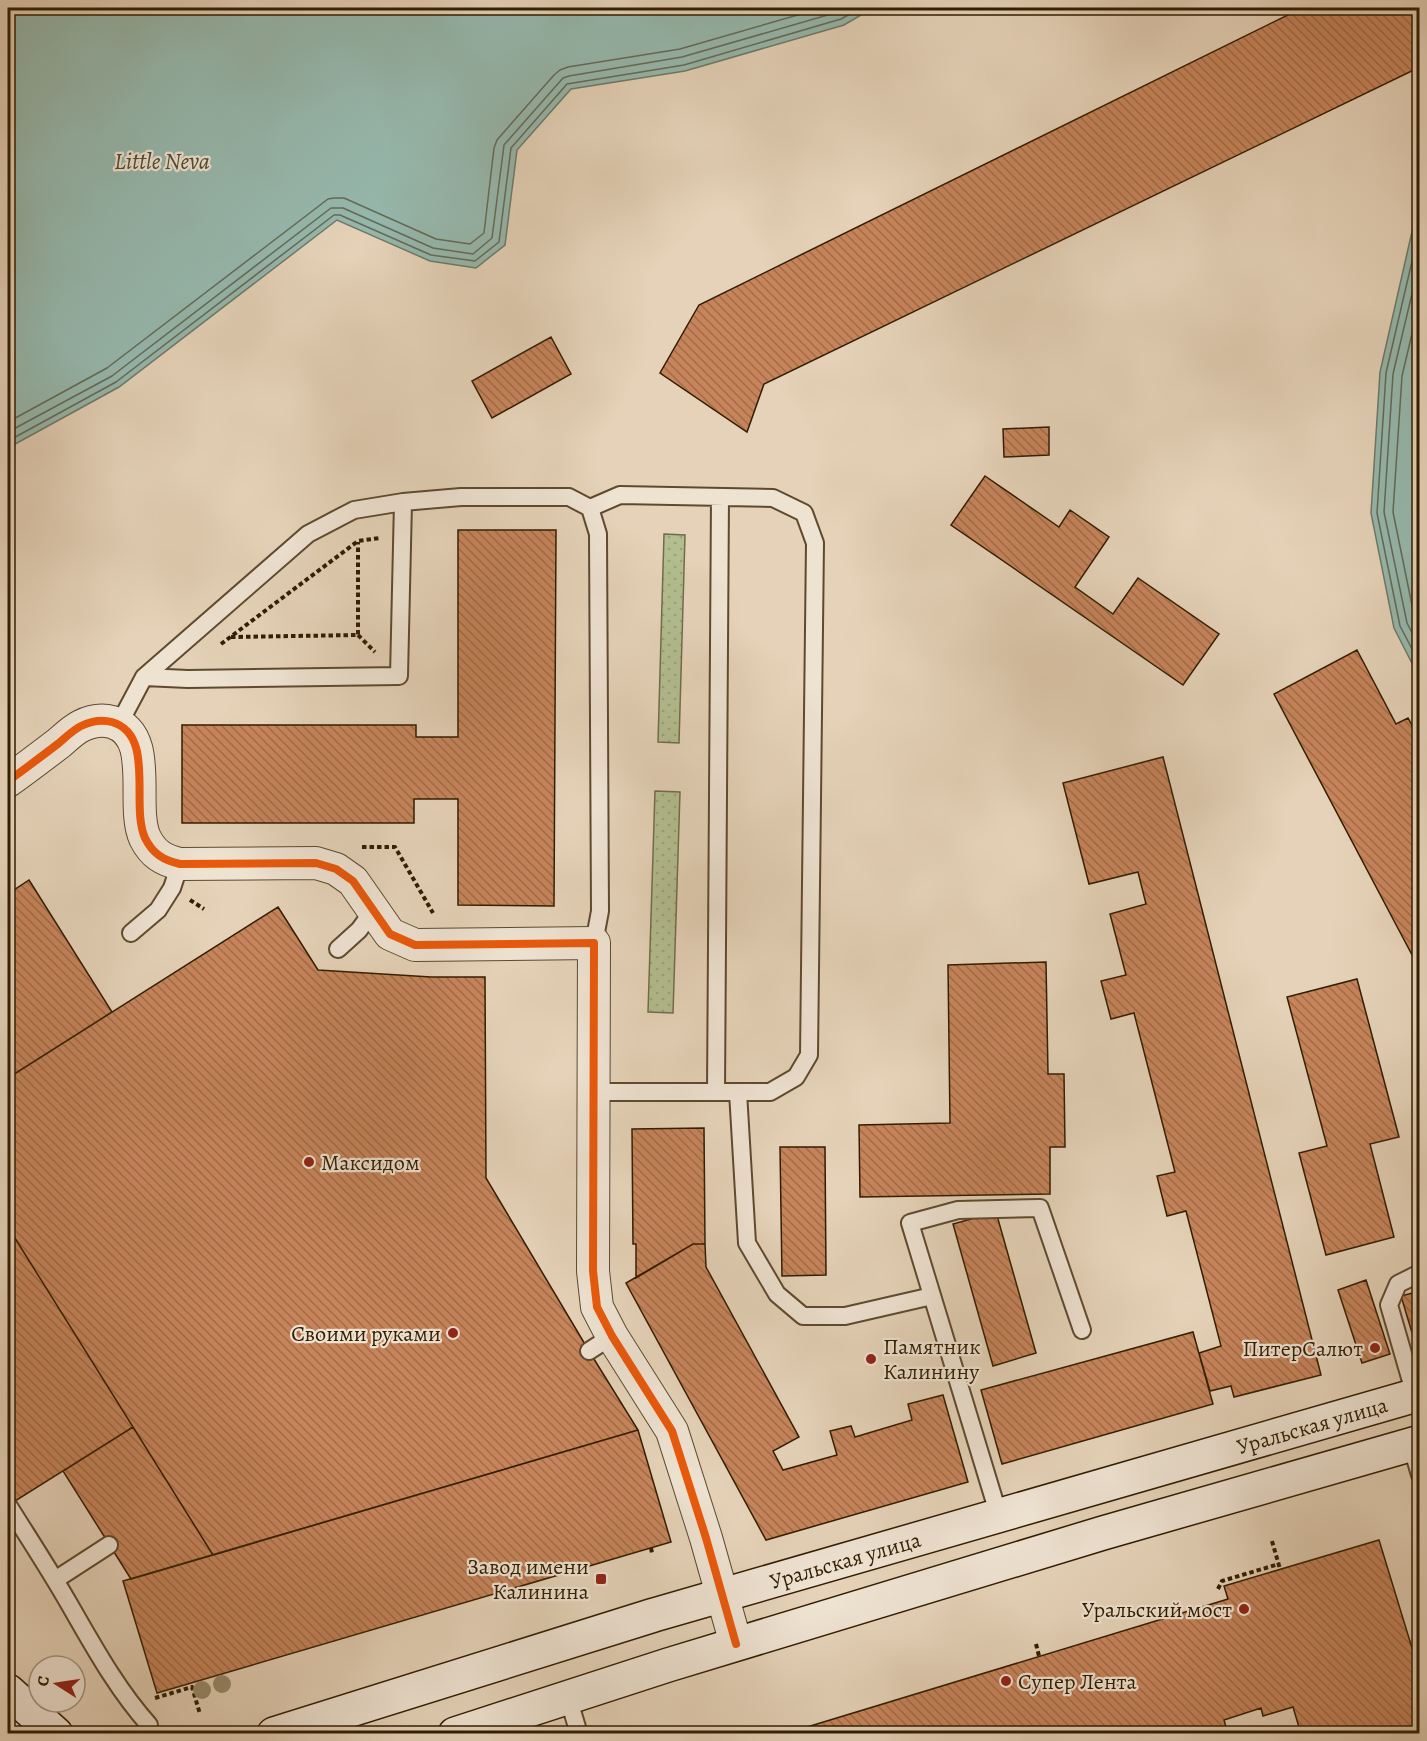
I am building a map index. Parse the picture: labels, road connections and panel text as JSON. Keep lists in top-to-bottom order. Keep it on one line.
{"streets":{"main road":["Уральская улица"]},"water":["Little Neva"],"places":{"other":["Максидом","Своими руками","ПитерСалют","Памятник Калинину","Уральский мост","Супер Лента"],"transit":["Завод имени Калинина"]},"north":"left"}
